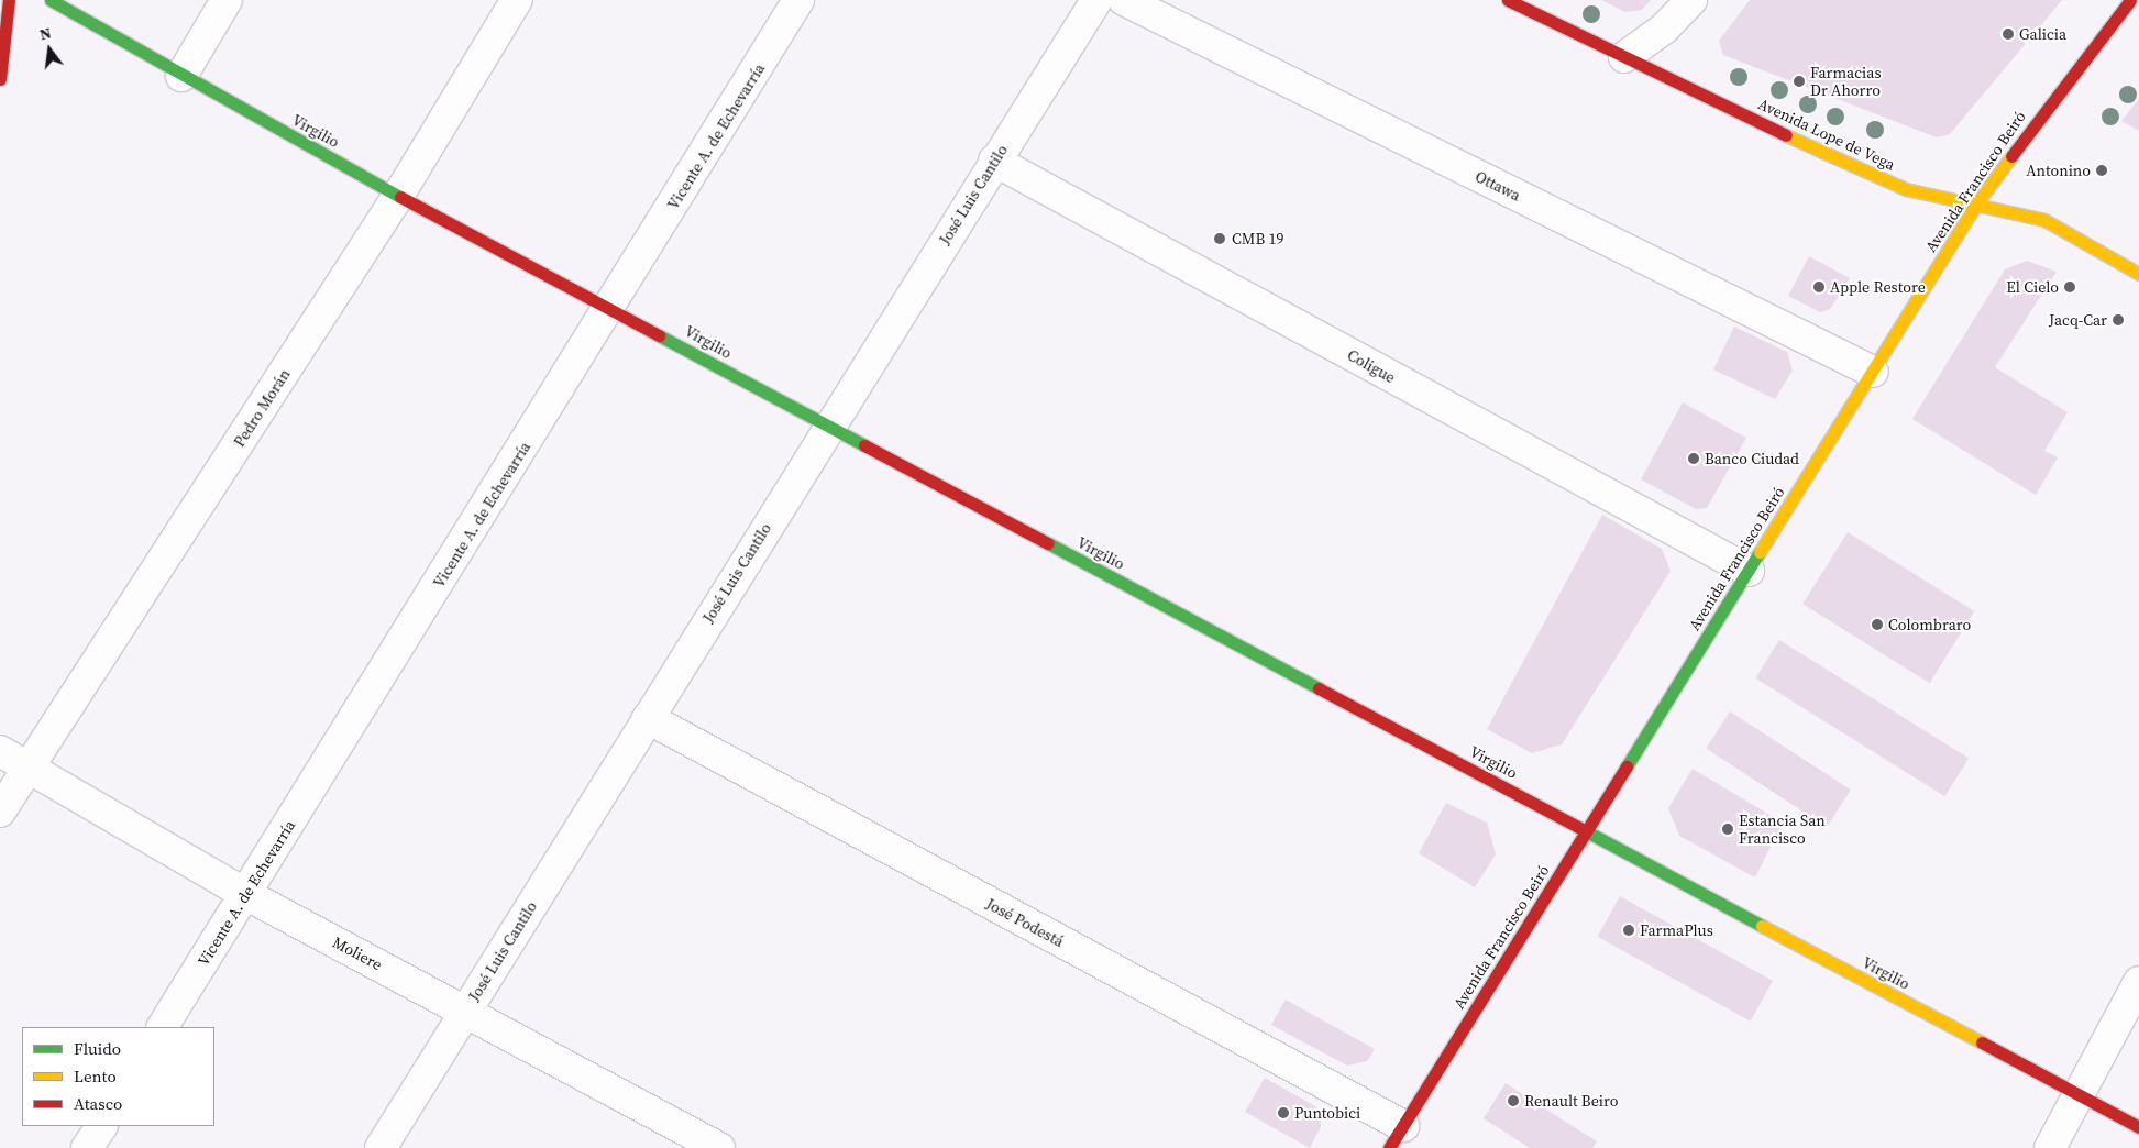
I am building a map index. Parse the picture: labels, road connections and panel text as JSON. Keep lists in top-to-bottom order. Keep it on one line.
{"streets":{"street":["Virgilio","Avenida Lope de Vega","Vicente A. de Echevarría","Avenida Francisco Beiró","Ottawa","José Luis Cantilo","Coligue","Pedro Morán","José Podestá","Moliere"]},"crossings":[["Virgilio","Vicente A. de Echevarría"],["Virgilio","Avenida Francisco Beiró"],["Virgilio","José Luis Cantilo"],["Virgilio","Pedro Morán"],["Avenida Lope de Vega","Avenida Francisco Beiró"],["Vicente A. de Echevarría","Moliere"],["Avenida Francisco Beiró","Ottawa"],["Avenida Francisco Beiró","Coligue"],["Avenida Francisco Beiró","José Podestá"],["José Luis Cantilo","Coligue"],["José Luis Cantilo","José Podestá"],["José Luis Cantilo","Moliere"],["Pedro Morán","Moliere"]],"places":["Galicia","Farmacias Dr Ahorro","Antonino","CMB 19","Apple Restore","El Cielo","Jacq-Car","Banco Ciudad","Colombraro","Estancia San Francisco","FarmaPlus","Renault Beiro","Puntobici"],"legend":["Fluido","Lento","Atasco"],"north":"top"}
